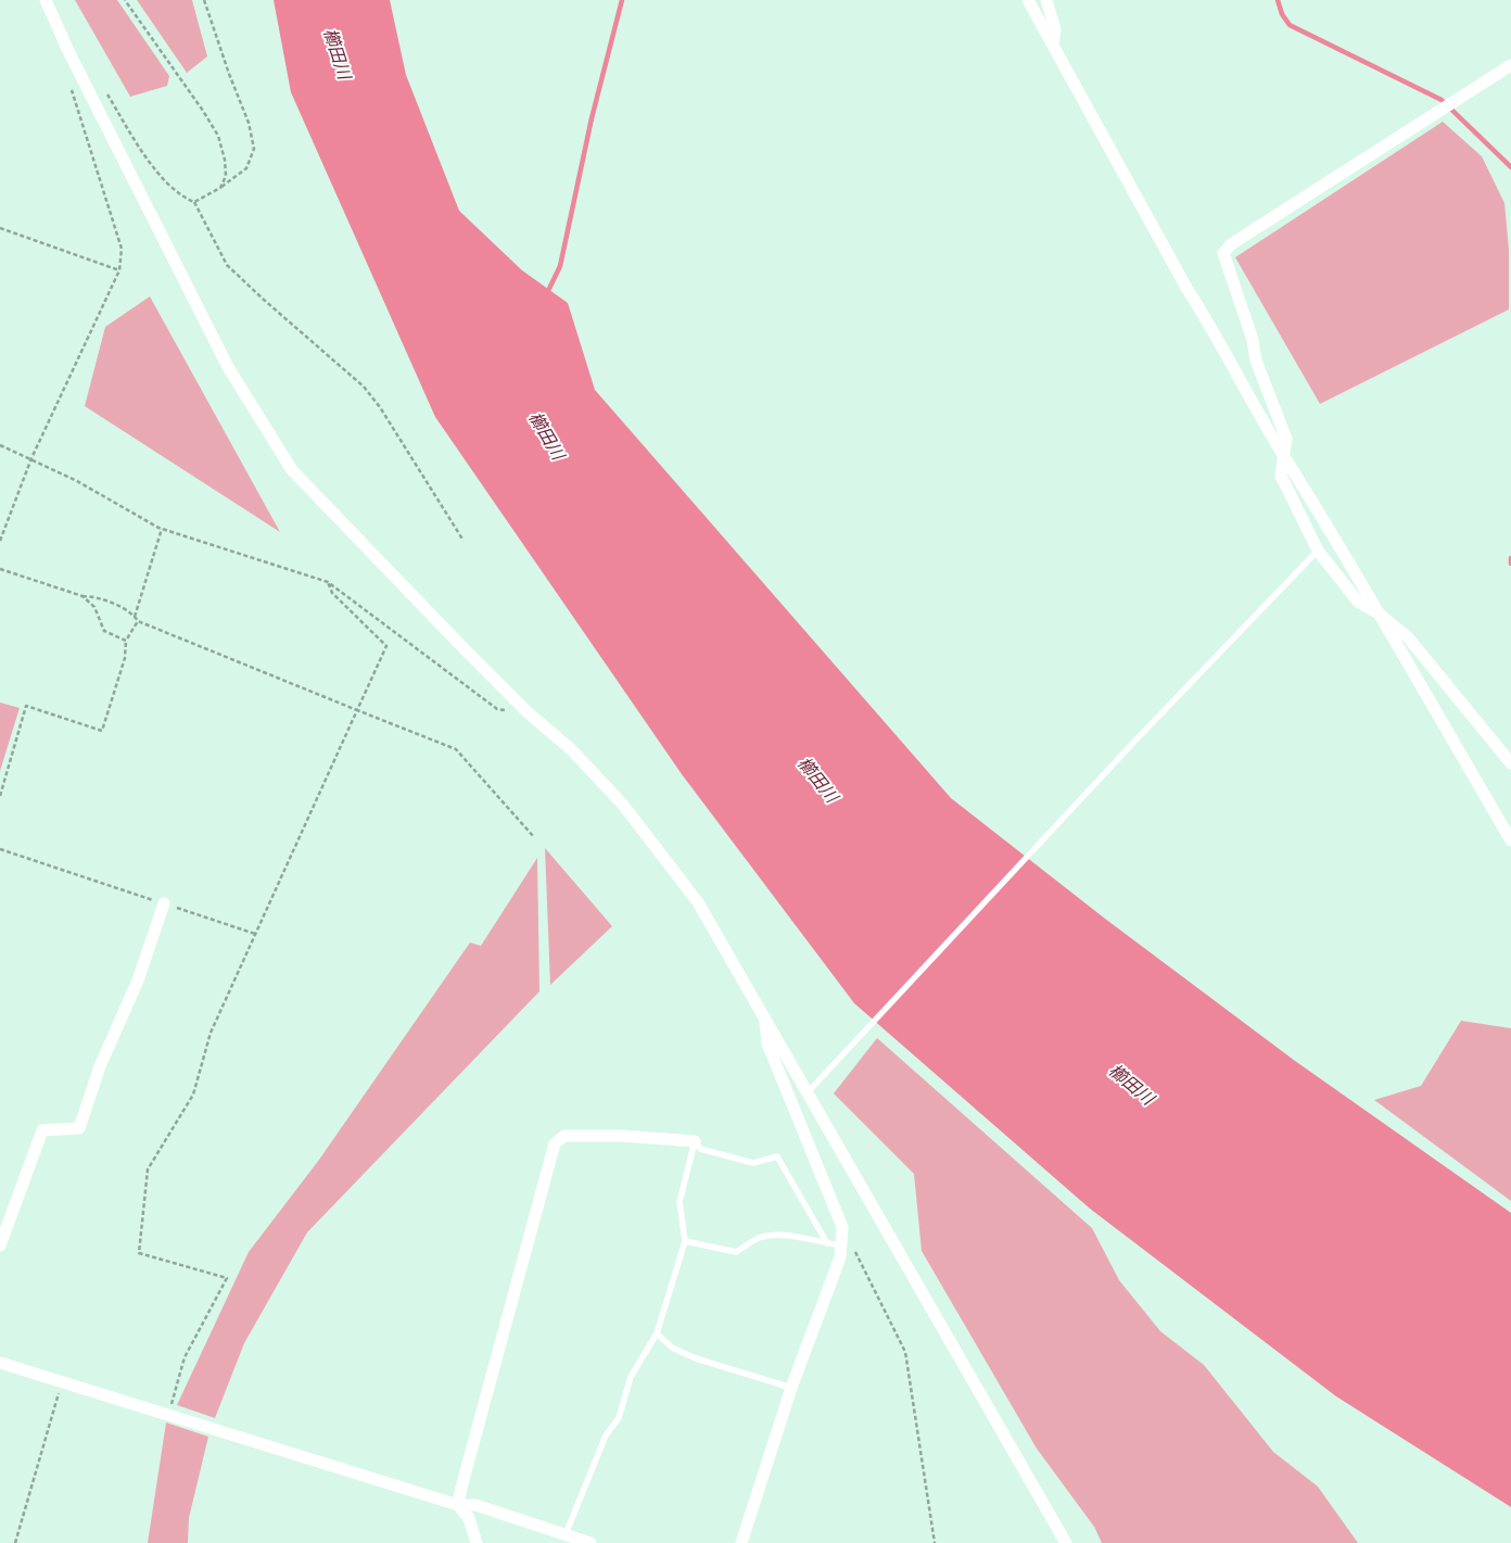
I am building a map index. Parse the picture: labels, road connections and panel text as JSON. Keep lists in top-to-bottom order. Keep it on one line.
{"water":["櫛田川"]}
